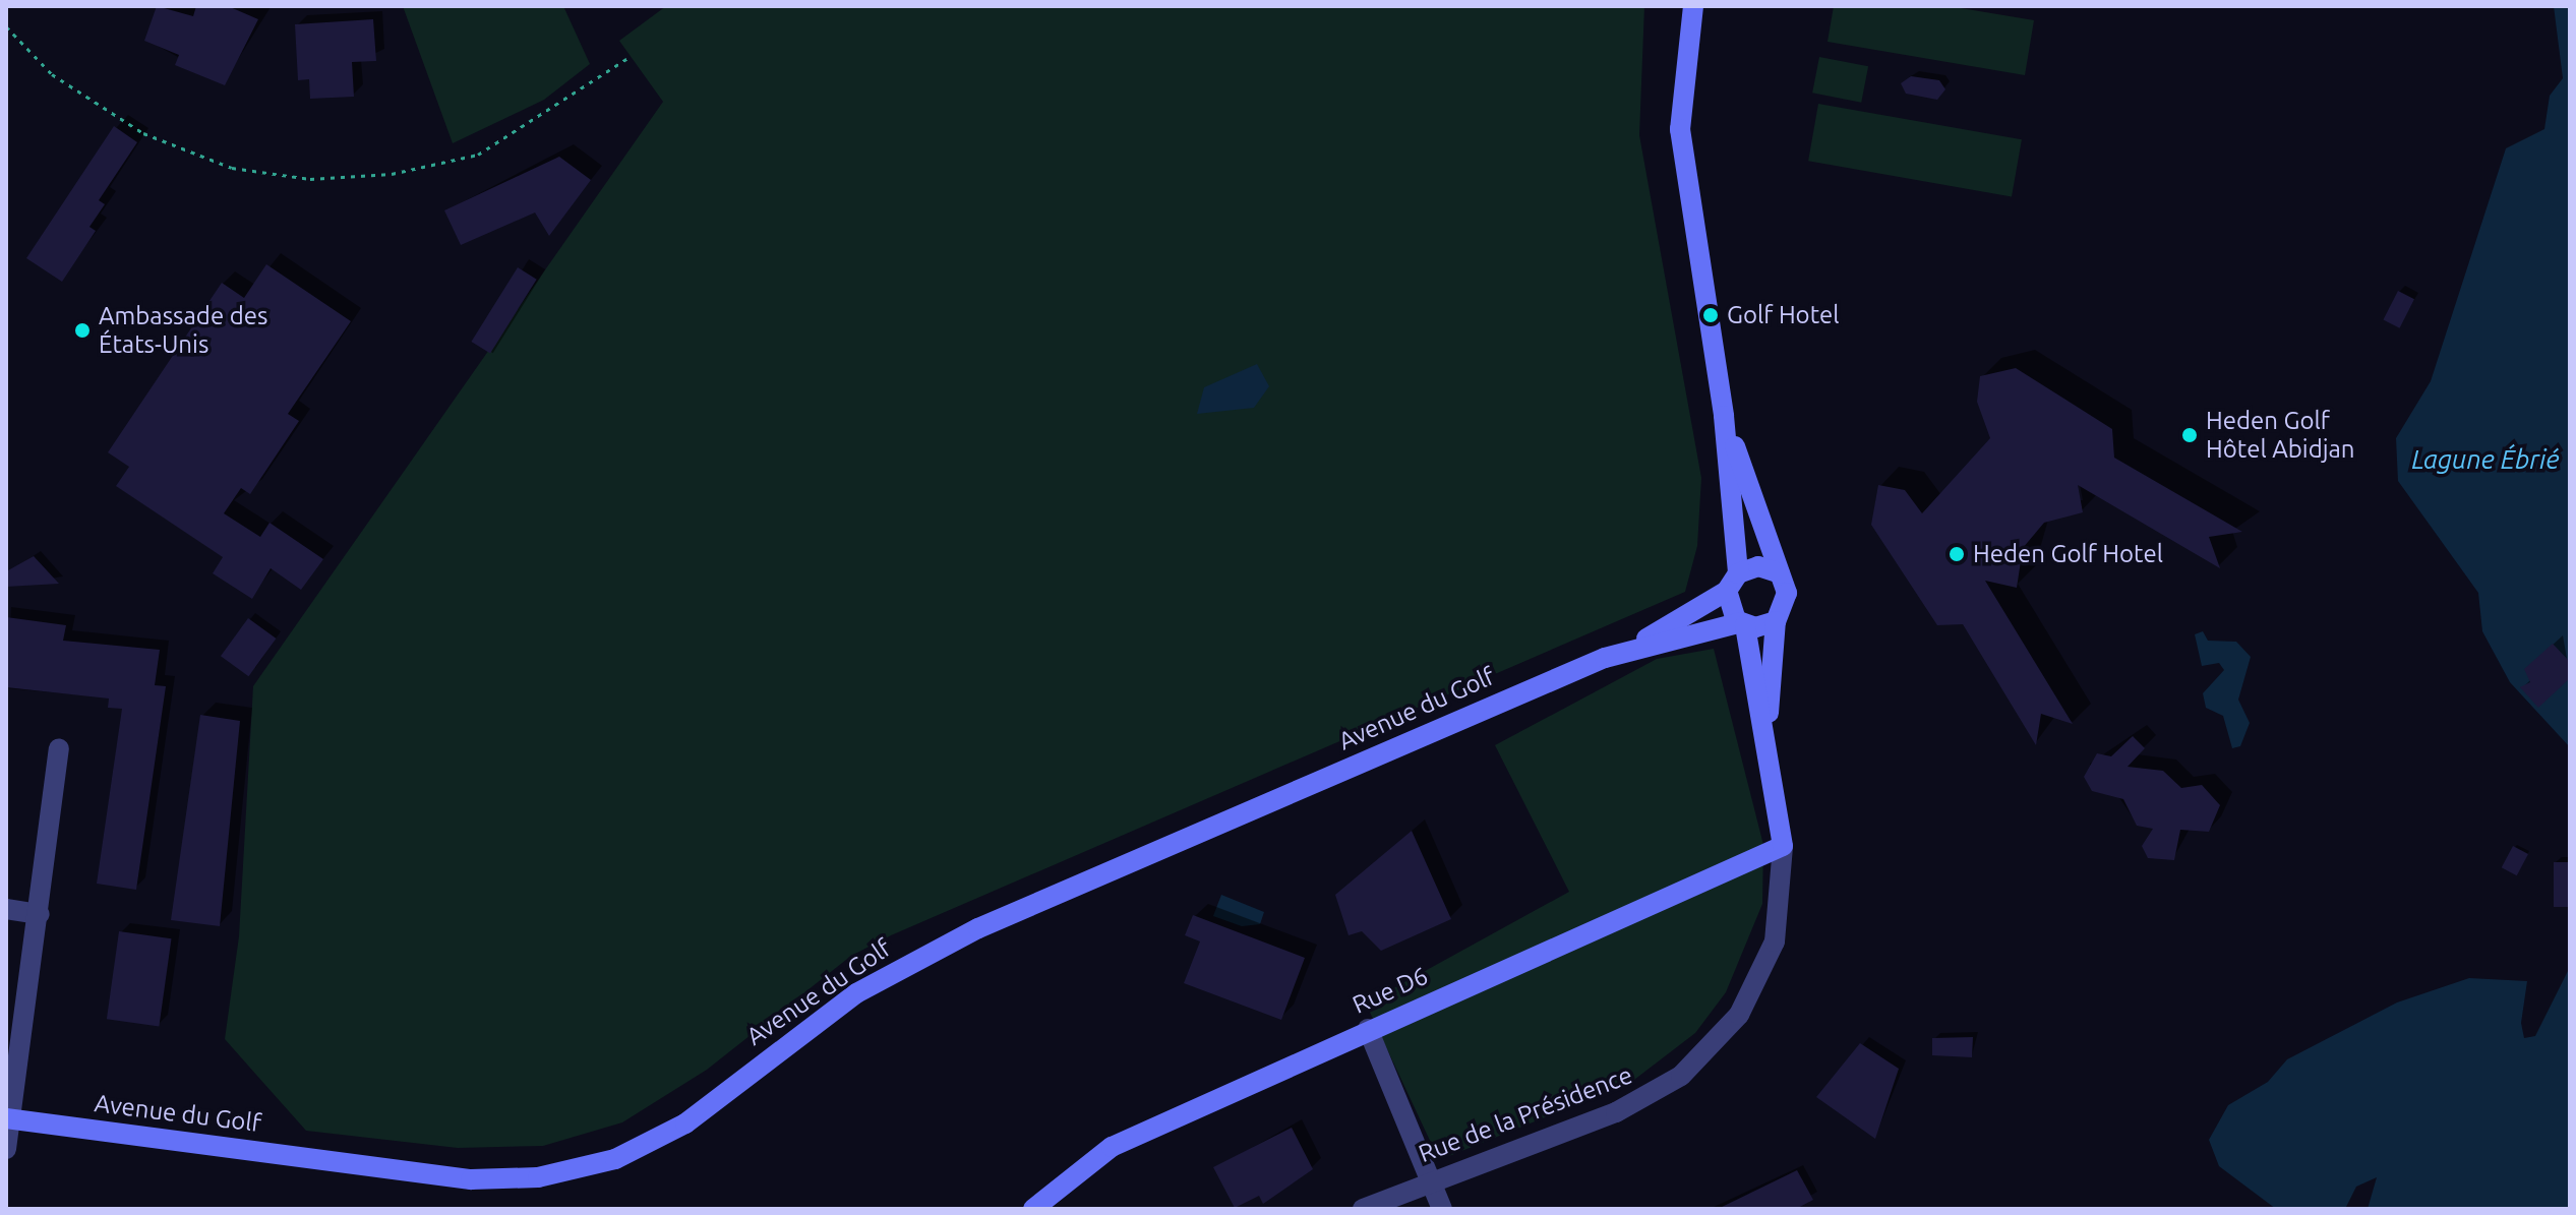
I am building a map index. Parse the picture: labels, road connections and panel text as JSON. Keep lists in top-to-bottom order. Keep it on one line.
{"streets":{"main road":["Avenue du Golf","Rue D6","Rue de la Présidence"]},"crossings":[["Avenue du Golf","Rue de la Présidence"],["Rue D6","Rue de la Présidence"]],"water":["Lagune Ébrié"],"places":["Golf Hotel","Ambassade des États-Unis","Heden Golf Hôtel Abidjan","Heden Golf Hotel"]}
